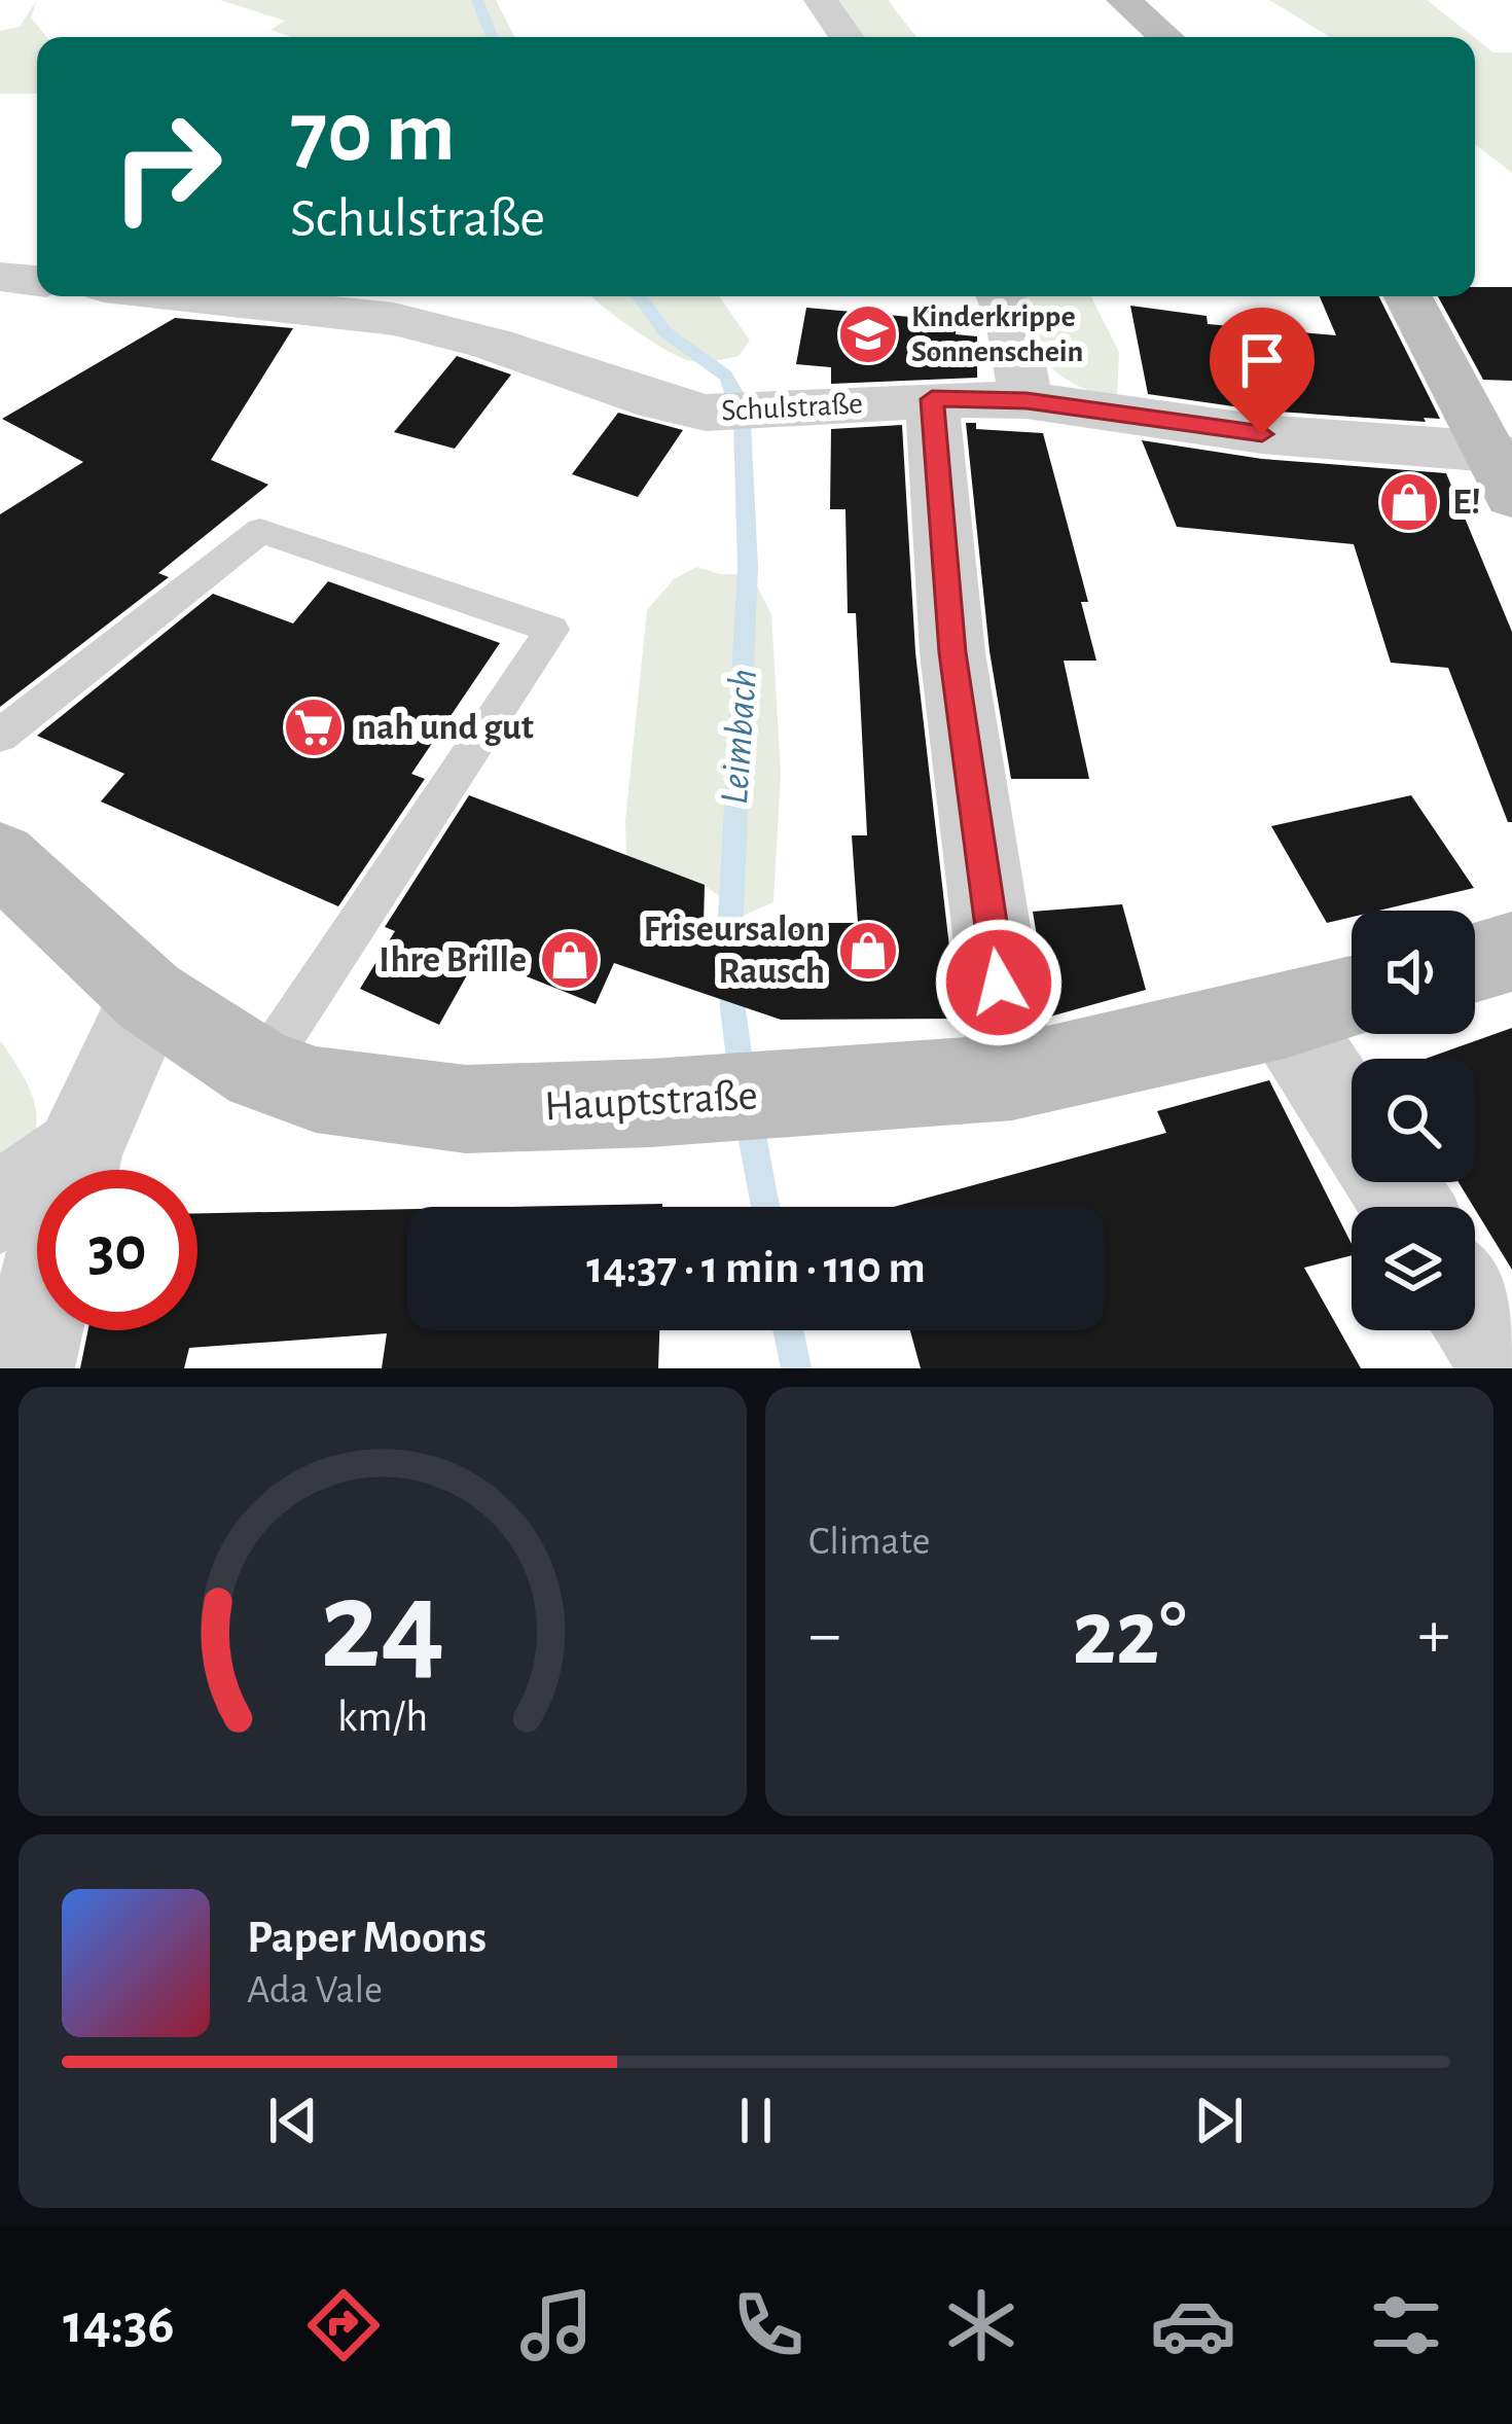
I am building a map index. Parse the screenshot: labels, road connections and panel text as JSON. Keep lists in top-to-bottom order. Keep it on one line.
{"streets":{"street":["Schulstraße","Hauptstraße"]},"water":["Leimbach"],"places":{"school or university":["Kinderkrippe Sonnenschein"],"shop":["E!","Friseursalon Rausch","Ihre Brille"],"supermarket":["nah und gut"]},"page":{"turn":["70 m","Schulstraße"],"limit":"30","trip":"14:37 · 1 min · 110 m","tile":"Climate","heat":["−","22°","+"],"song":["Paper Moons","Ada Vale"],"tabs":"14:36","gauge":["24","km/h"]}}
